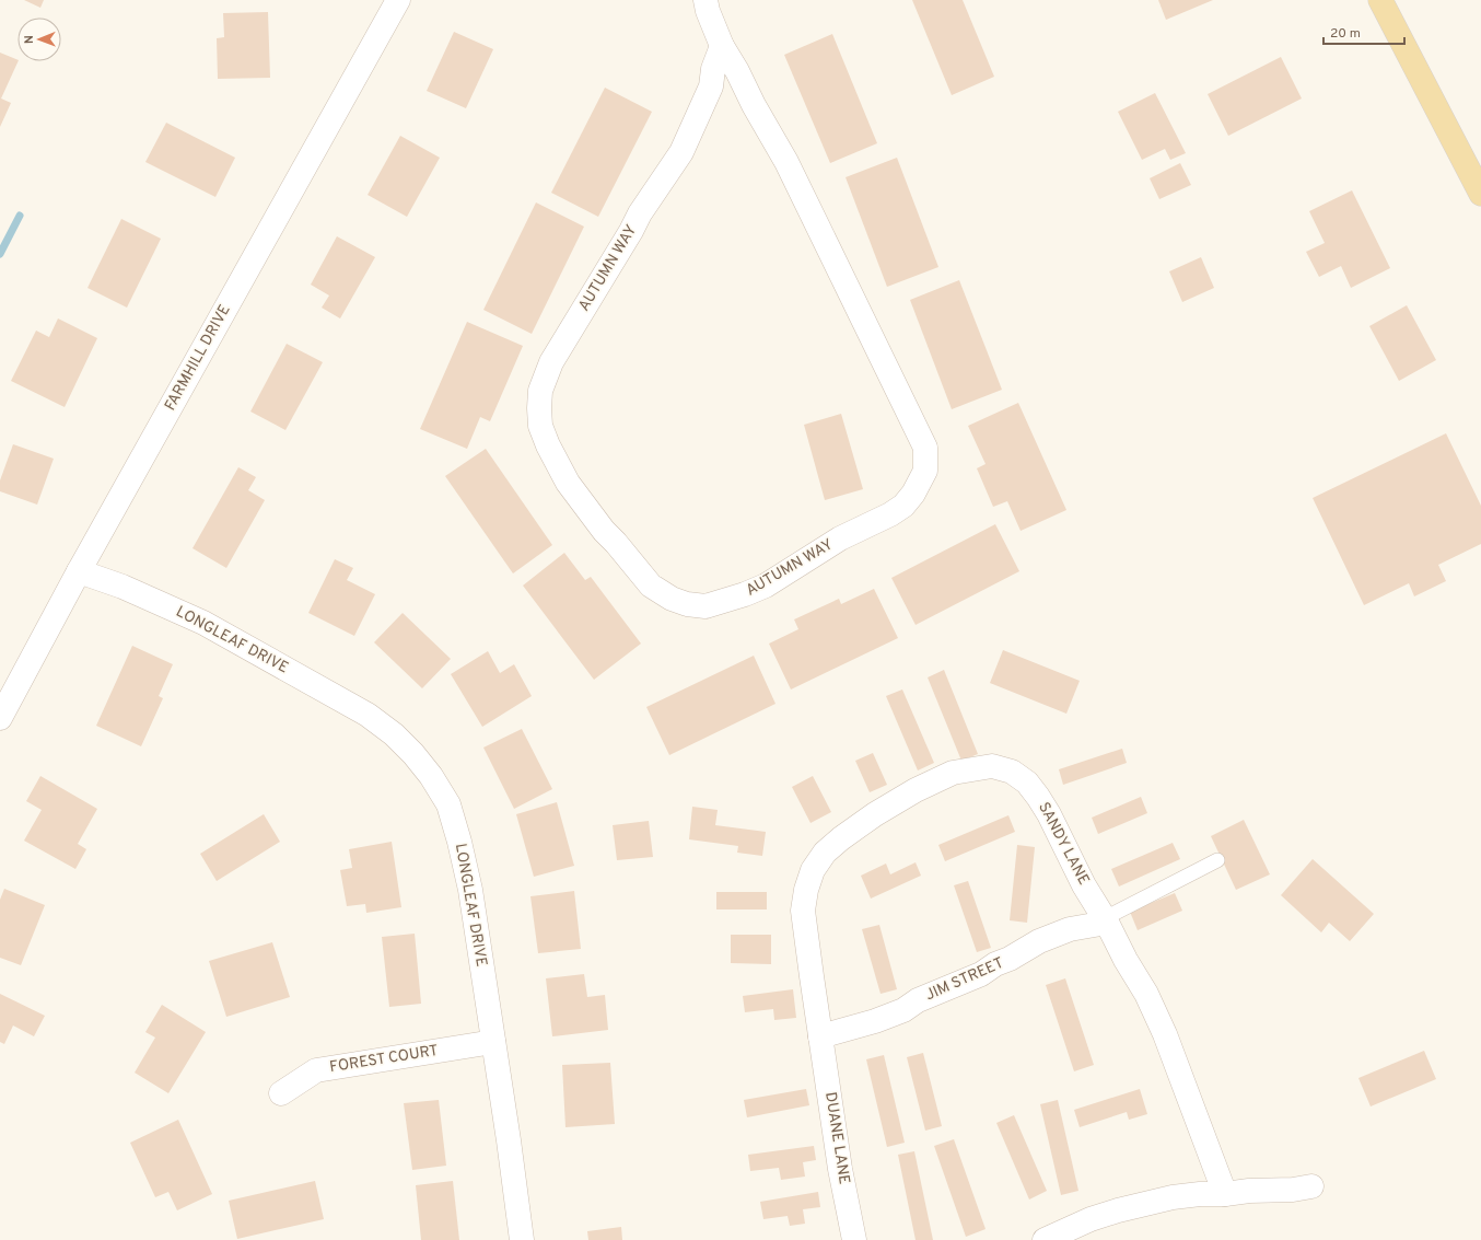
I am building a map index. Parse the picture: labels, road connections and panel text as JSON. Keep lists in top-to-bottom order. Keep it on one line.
{"streets":{"street":["AUTUMN WAY","FARMHILL DRIVE","LONGLEAF DRIVE","SANDY LANE","JIM STREET","FOREST COURT","DUANE LANE"]},"crossings":[["FARMHILL DRIVE","LONGLEAF DRIVE"],["LONGLEAF DRIVE","FOREST COURT"],["SANDY LANE","JIM STREET"],["SANDY LANE","DUANE LANE"],["JIM STREET","DUANE LANE"]],"scale_bar":"20 m","north":"left"}
